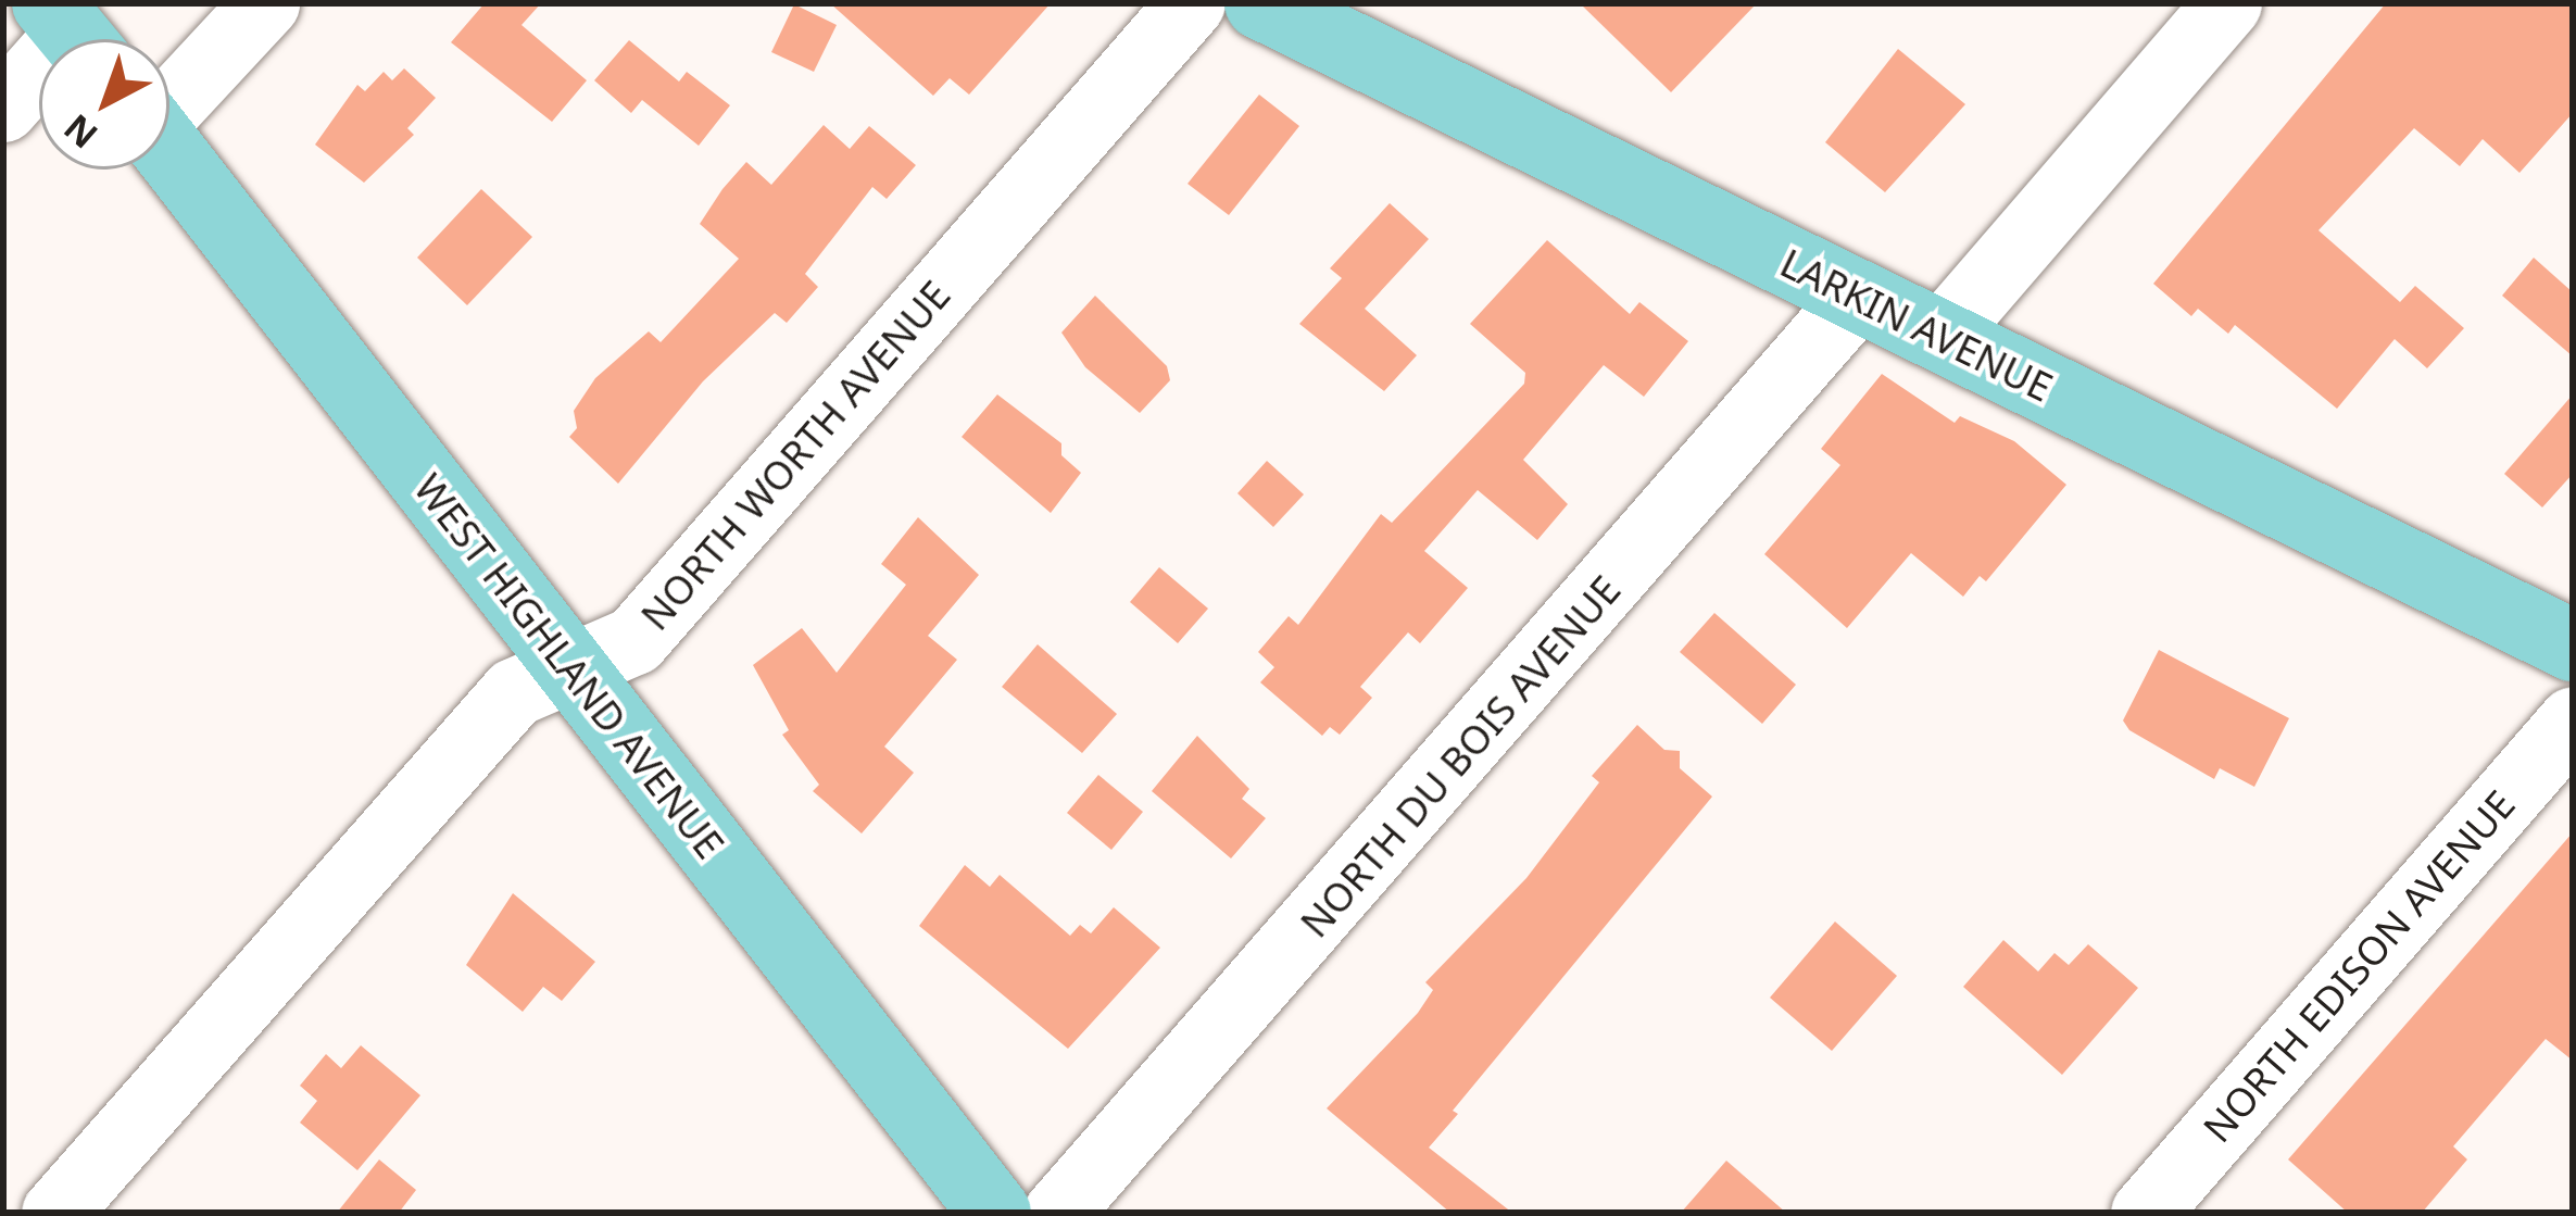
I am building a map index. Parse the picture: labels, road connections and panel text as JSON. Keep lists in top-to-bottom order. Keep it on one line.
{"streets":{"main road":["LARKIN AVENUE","WEST HIGHLAND AVENUE"],"street":["NORTH WORTH AVENUE","NORTH DU BOIS AVENUE","NORTH EDISON AVENUE"]},"crossings":[["LARKIN AVENUE","NORTH DU BOIS AVENUE"],["NORTH WORTH AVENUE","WEST HIGHLAND AVENUE"]],"north":"bottom left"}
